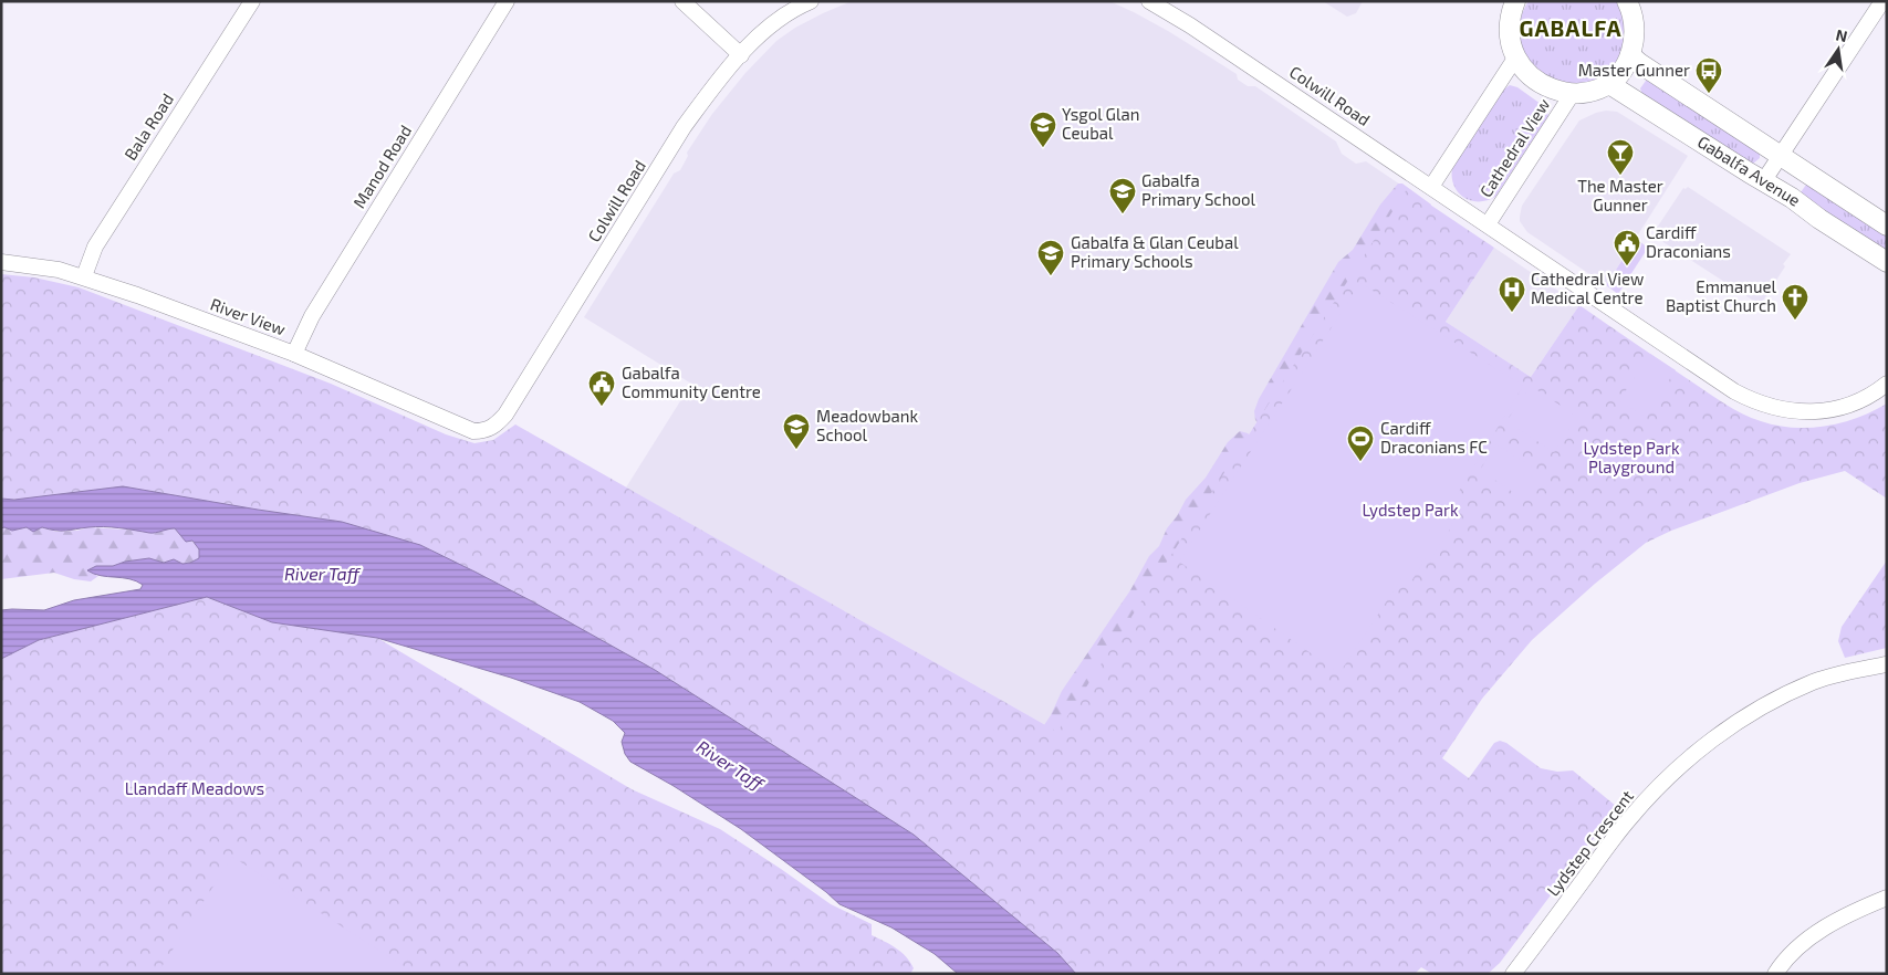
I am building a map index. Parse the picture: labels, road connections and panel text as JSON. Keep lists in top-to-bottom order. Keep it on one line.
{"streets":{"street":["Colwill Road","Bala Road","Cathedral View","Manod Road","Gabalfa Avenue","River View","Lydstep Crescent"]},"crossings":[["Colwill Road","Cathedral View"],["Colwill Road","River View"],["Bala Road","River View"],["Manod Road","River View"]],"districts":["GABALFA"],"water":["River Taff"],"parks":["Lydstep Park Playground","Lydstep Park","Llandaff Meadows"],"places":{"bus stop":["Master Gunner"],"school or university":["Ysgol Glan Ceubal","Gabalfa Primary School","Gabalfa & Glan Ceubal Primary Schools","Meadowbank School"],"bar":["The Master Gunner"],"public building":["Cardiff Draconians","Gabalfa Community Centre"],"hospital":["Cathedral View Medical Centre"],"church":["Emmanuel Baptist Church"],"sports":["Cardiff Draconians FC"]},"north":"top"}
